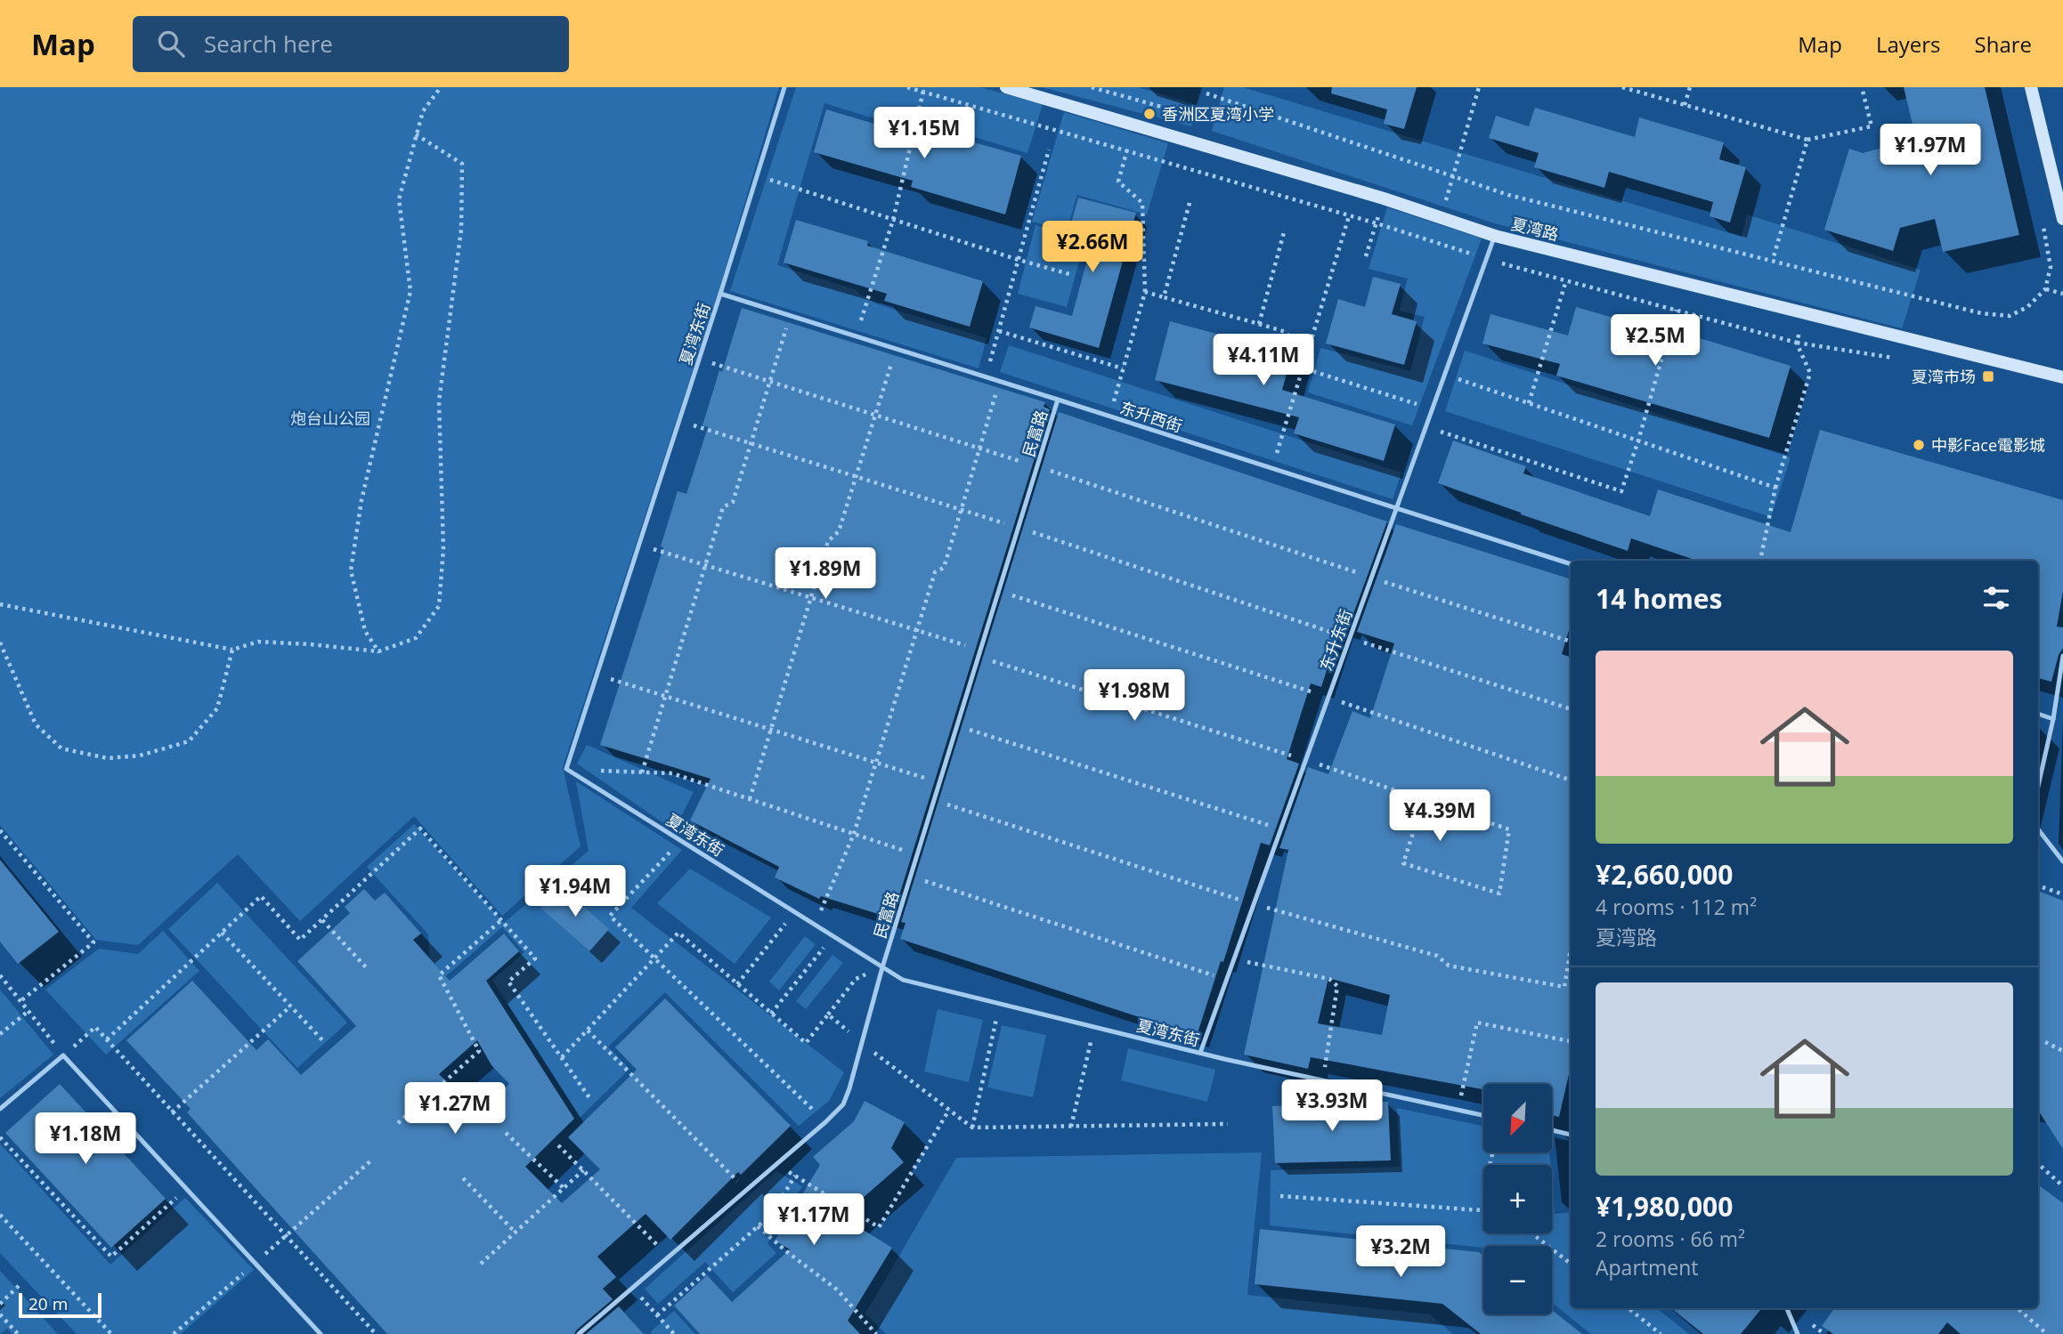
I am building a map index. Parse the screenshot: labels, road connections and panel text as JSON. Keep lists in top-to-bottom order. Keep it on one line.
{"streets":{"street":["夏湾路"],"lane":["夏湾东街","东升西街","民富路","东升东街"]},"crossings":[["夏湾路","东升东街"],["夏湾东街","东升西街"],["夏湾东街","民富路"],["夏湾东街","东升东街"],["东升西街","民富路"],["东升西街","东升东街"]],"parks":["炮台山公园"],"places":{"other":["香洲区夏湾小学","中影Face電影城"],"transit":["夏湾市场"]},"scale_bar":"20 m","north":"bottom left","page":{"header":"Map","search":"Search here","nav":["Map","Layers","Share"],"price":["¥1.15M","¥1.97M","¥2.66M","¥2.5M","¥4.11M","¥1.89M","¥1.98M","¥4.39M","¥1.94M","¥3.93M","¥1.27M","¥1.18M","¥1.17M","¥3.2M"],"heading":"14 homes","list":[{"name":"¥2,660,000","note":"4 rooms · 112 m² · 夏湾路"},{"name":"¥1,980,000","note":"2 rooms · 66 m² · Apartment"}],"map_buttons":["+","−"],"scale":"20 m"}}
